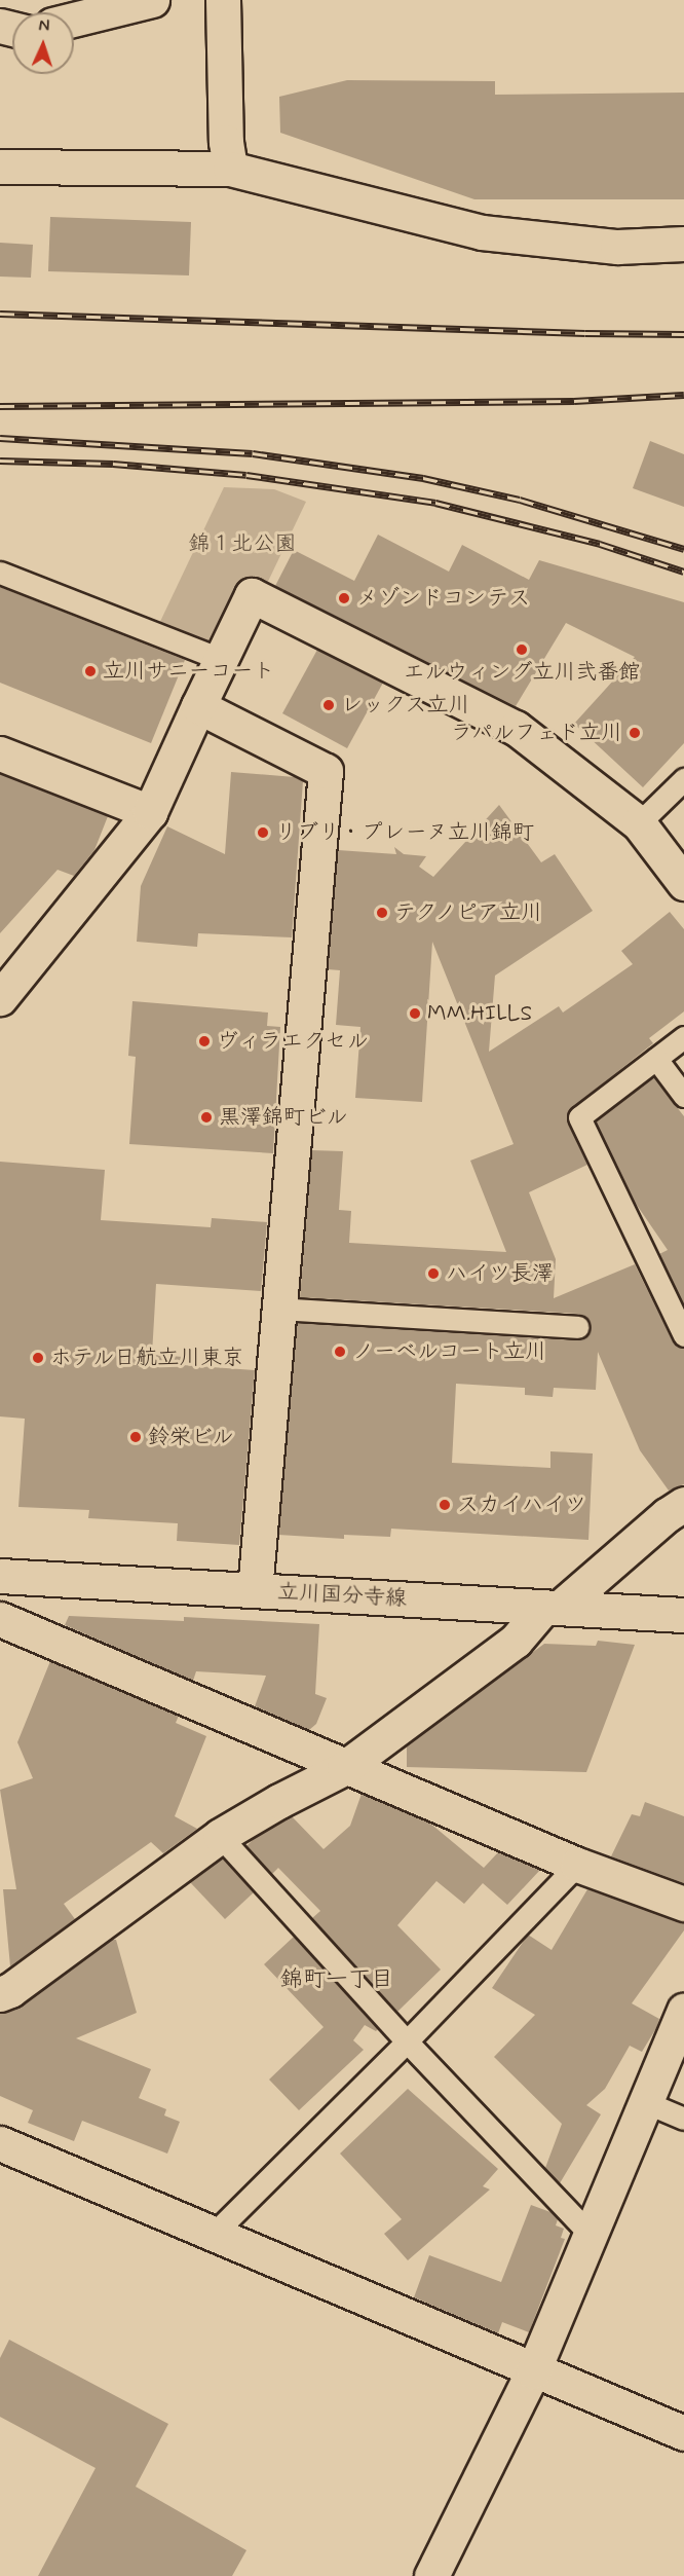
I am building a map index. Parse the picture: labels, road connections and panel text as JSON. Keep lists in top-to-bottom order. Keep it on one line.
{"streets":{"street":["立川国分寺線"]},"districts":["錦町一丁目"],"parks":["錦１北公園"],"places":["メゾンドコンテス","エルウィング立川弐番館","立川サニーコート","レックス立川","ラパルフェド立川","リブリ・プレーヌ立川錦町","テクノピア立川","MM.HILLS","ヴィラエクセル","黒澤錦町ビル","ハイツ長澤","ノーベルコート立川","ホテル日航立川東京","鈴栄ビル","スカイハイツ"],"north":"top"}
